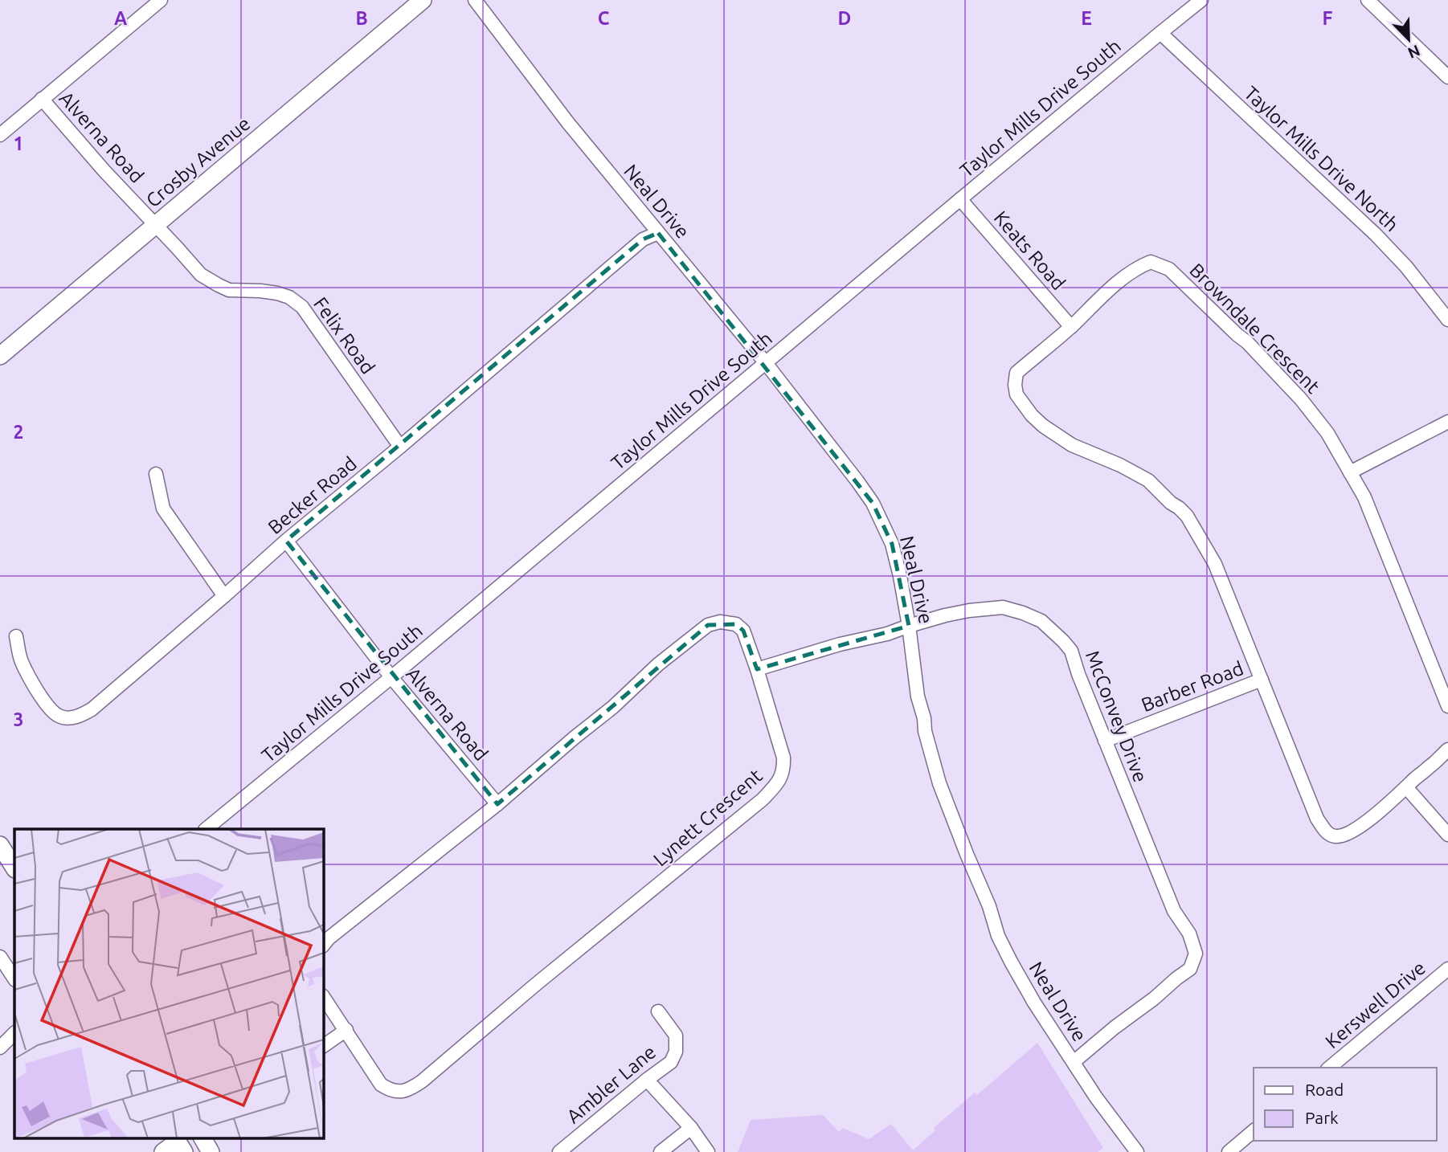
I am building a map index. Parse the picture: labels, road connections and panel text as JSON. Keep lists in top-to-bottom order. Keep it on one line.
{"streets":{"street":["Taylor Mills Drive South","Alverna Road","Taylor Mills Drive North","Crosby Avenue","Neal Drive","Keats Road","Browndale Crescent","Felix Road","Becker Road","Barber Road","McConvey Drive","Lynett Crescent","Kerswell Drive","Ambler Lane"]},"crossings":[["Taylor Mills Drive South","Alverna Road"],["Taylor Mills Drive South","Taylor Mills Drive North"],["Taylor Mills Drive South","Neal Drive"],["Taylor Mills Drive South","Keats Road"],["Alverna Road","Crosby Avenue"],["Alverna Road","Felix Road"],["Alverna Road","Becker Road"],["Alverna Road","Lynett Crescent"],["Crosby Avenue","Felix Road"],["Neal Drive","Becker Road"],["Neal Drive","McConvey Drive"],["Keats Road","Browndale Crescent"],["Browndale Crescent","Barber Road"],["Felix Road","Becker Road"],["Barber Road","McConvey Drive"],["McConvey Drive","Lynett Crescent"]],"legend":["Road","Park"],"north":"bottom right","grid":{"columns":["A","B","C","D","E","F"],"rows":["1","2","3"]}}
